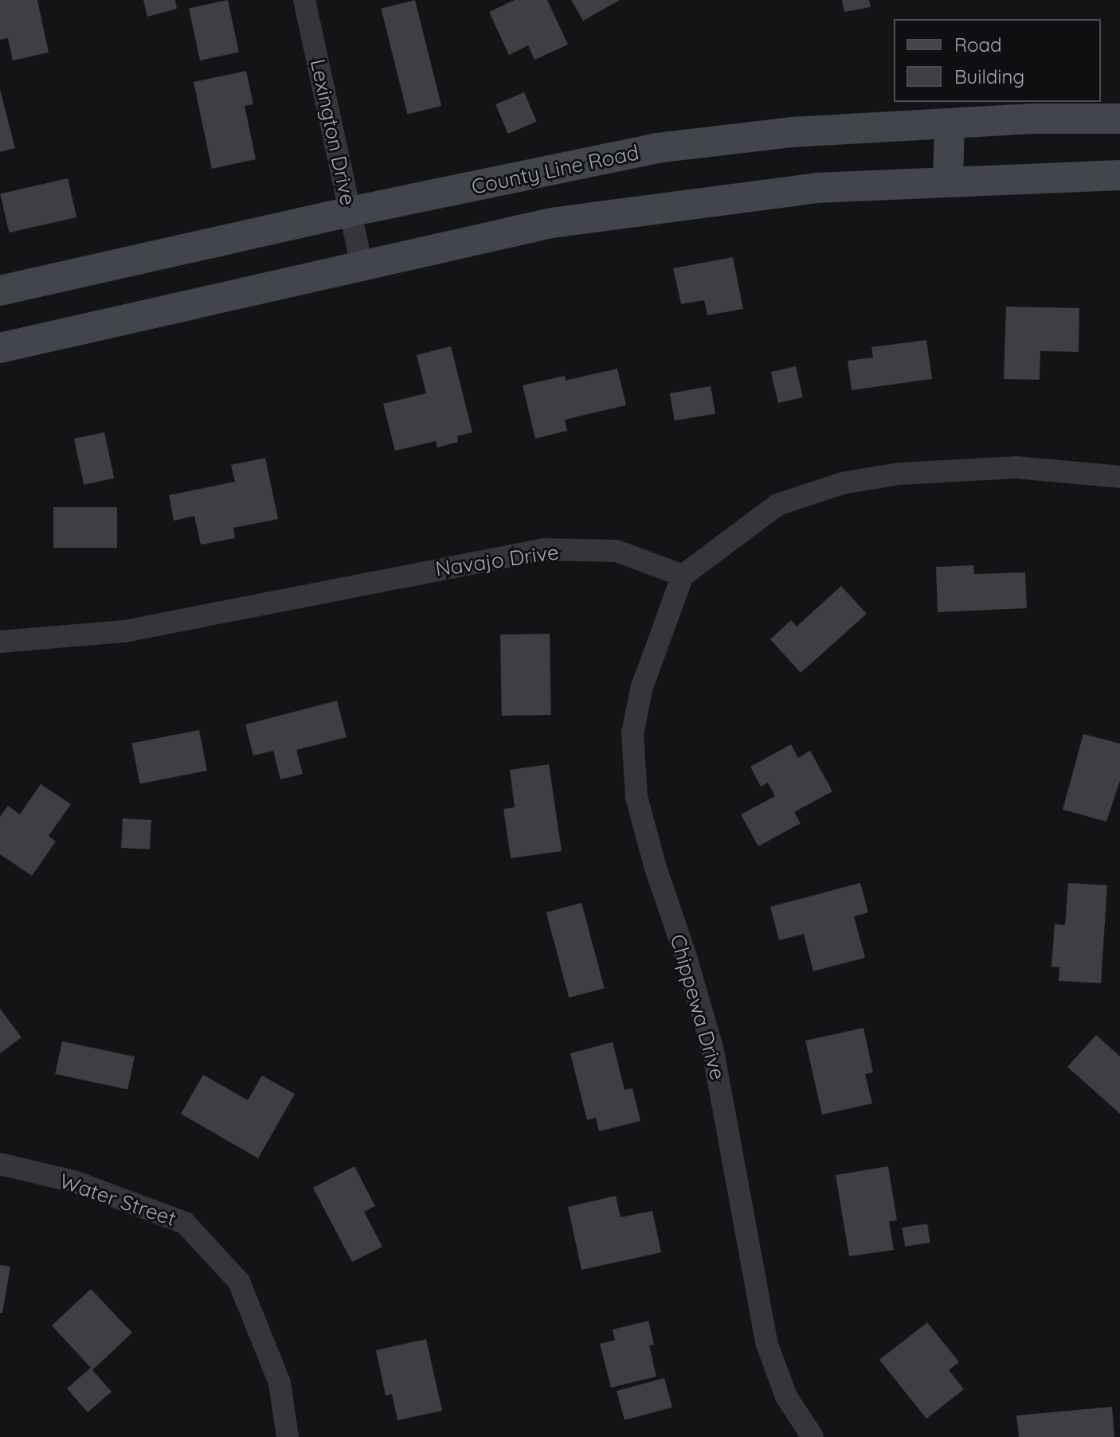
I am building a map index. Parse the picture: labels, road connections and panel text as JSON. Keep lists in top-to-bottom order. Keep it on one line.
{"streets":{"main road":["County Line Road"],"street":["Lexington Drive","Navajo Drive","Chippewa Drive","Water Street"]},"crossings":[["Lexington Drive","County Line Road"],["Navajo Drive","Chippewa Drive"]],"legend":["Road","Building"]}
